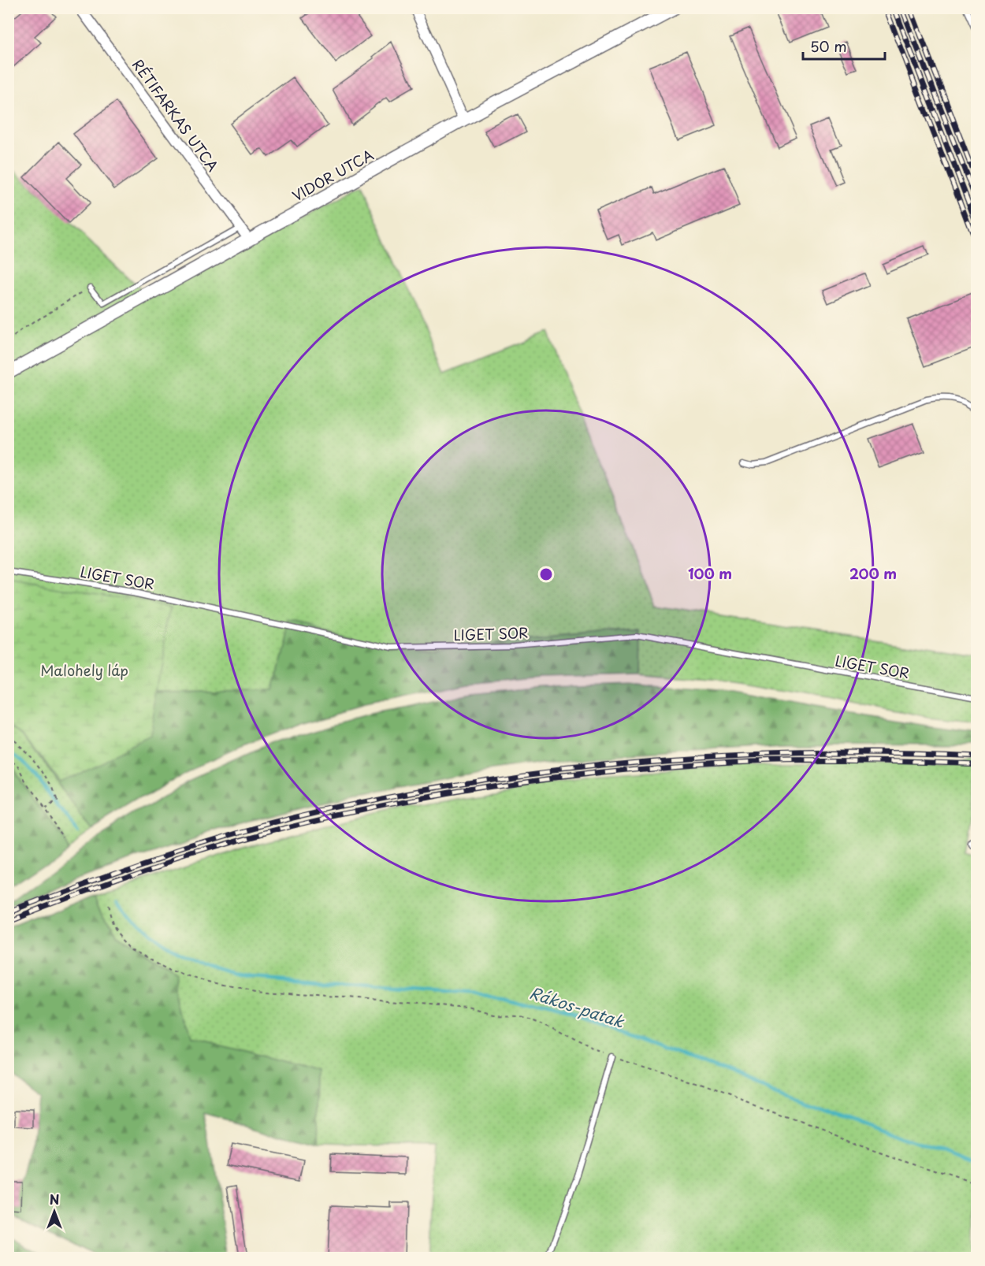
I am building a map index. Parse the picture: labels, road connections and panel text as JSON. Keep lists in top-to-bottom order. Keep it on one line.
{"streets":{"street":["RÉTIFARKAS UTCA","VIDOR UTCA"],"lane":["LIGET SOR"]},"crossings":[["RÉTIFARKAS UTCA","VIDOR UTCA"]],"water":["Rákos-patak"],"parks":["Malohely láp"],"scale_bar":"50 m","north":"top","rings":["100 m","200 m"]}
